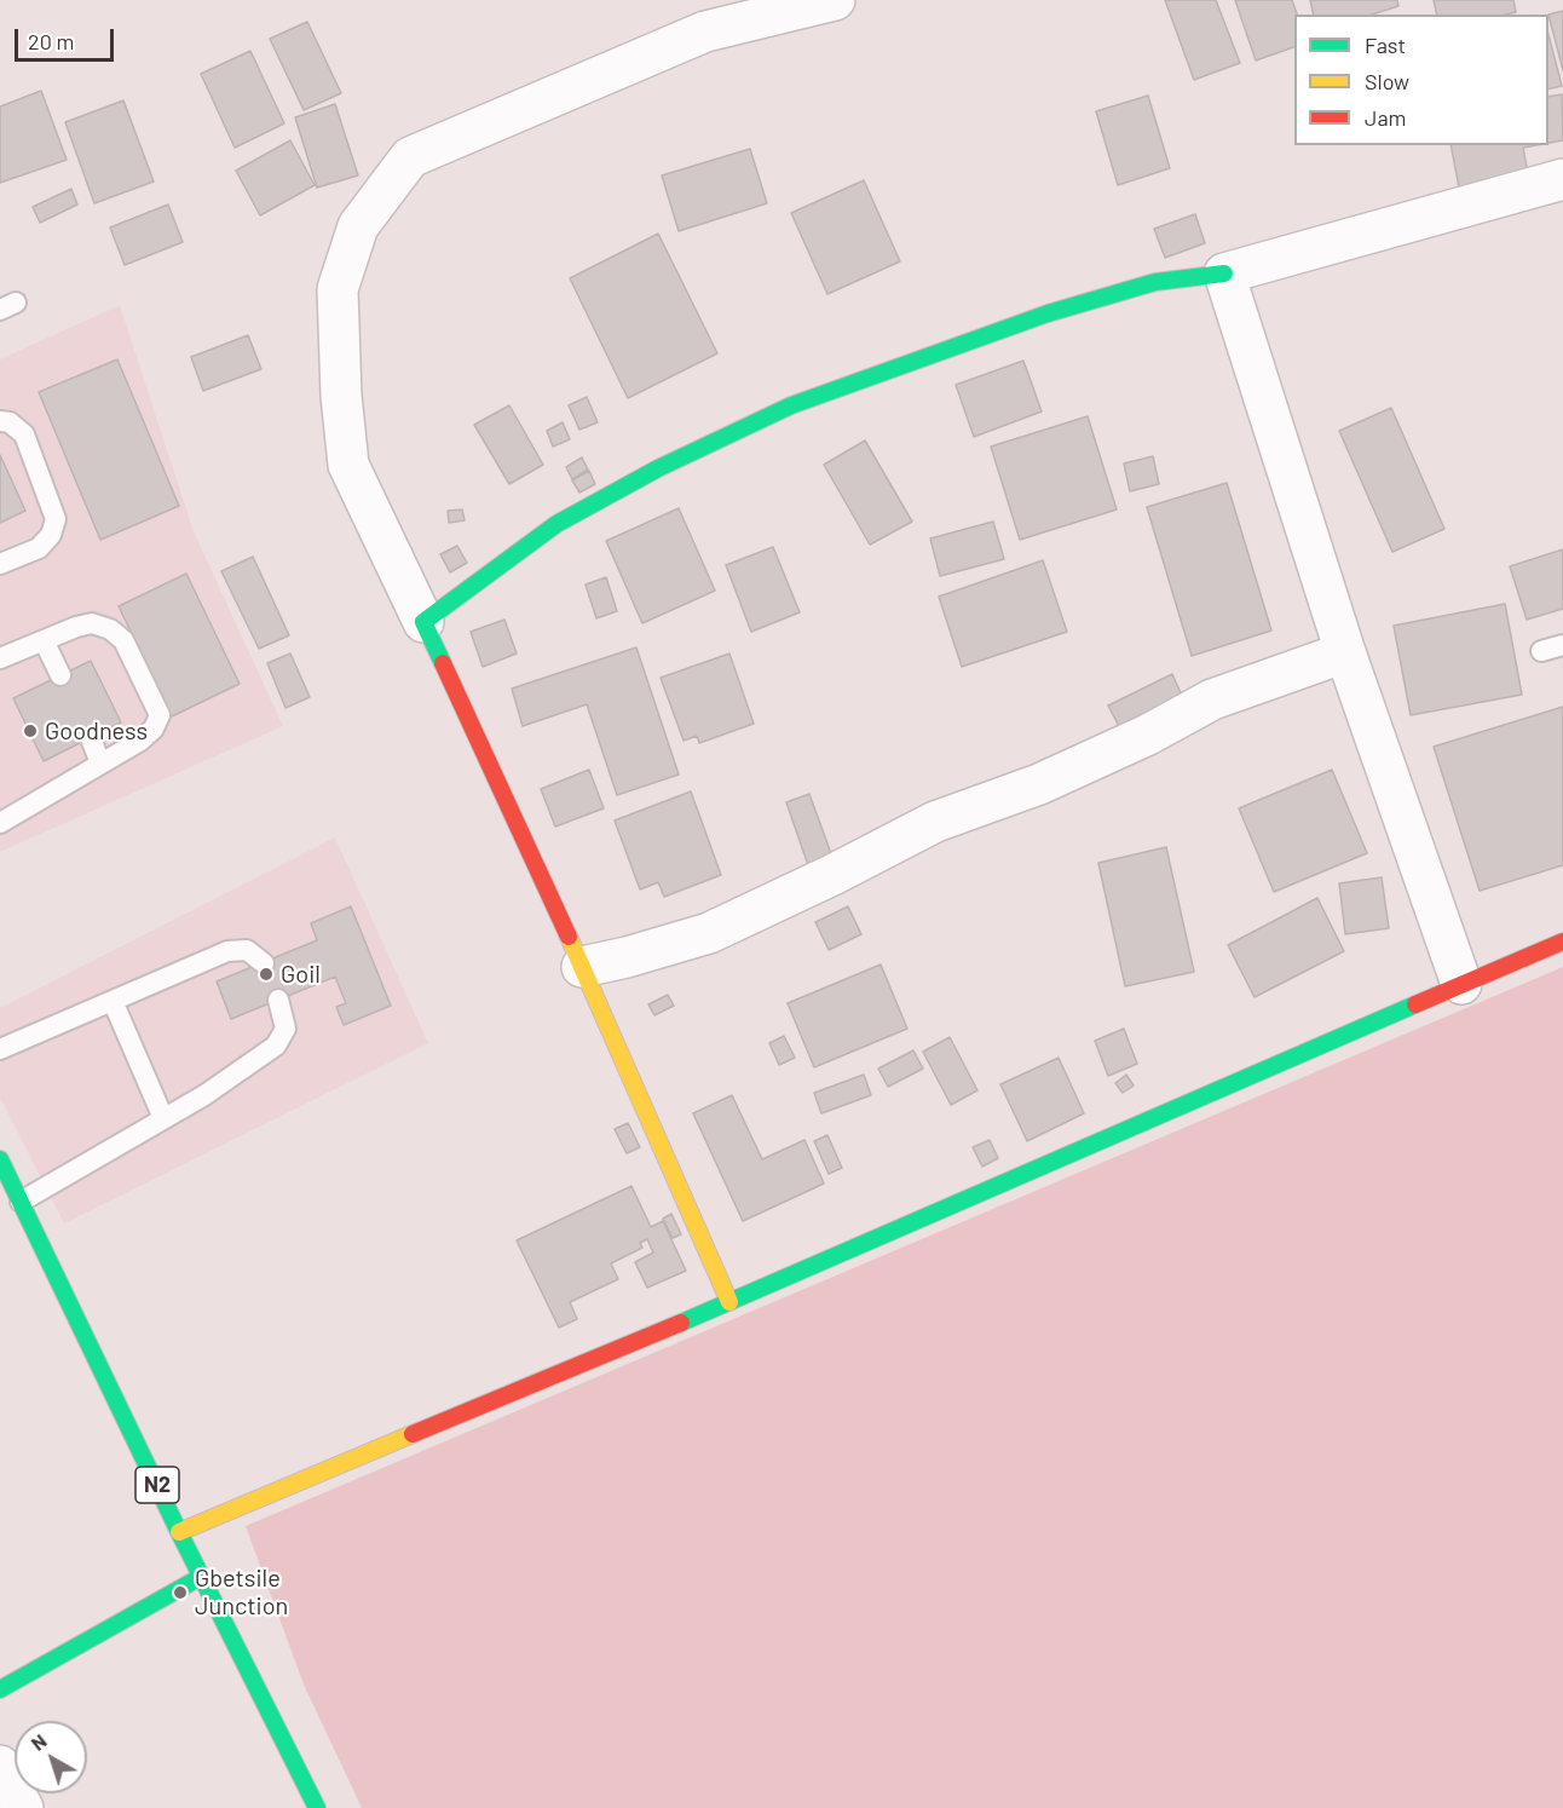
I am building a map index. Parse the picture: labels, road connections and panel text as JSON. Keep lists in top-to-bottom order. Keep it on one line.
{"streets":{"main road":["N2"]},"places":["Goodness","Goil","Gbetsile Junction"],"legend":["Fast","Slow","Jam"],"scale_bar":"20 m","north":"top left"}
